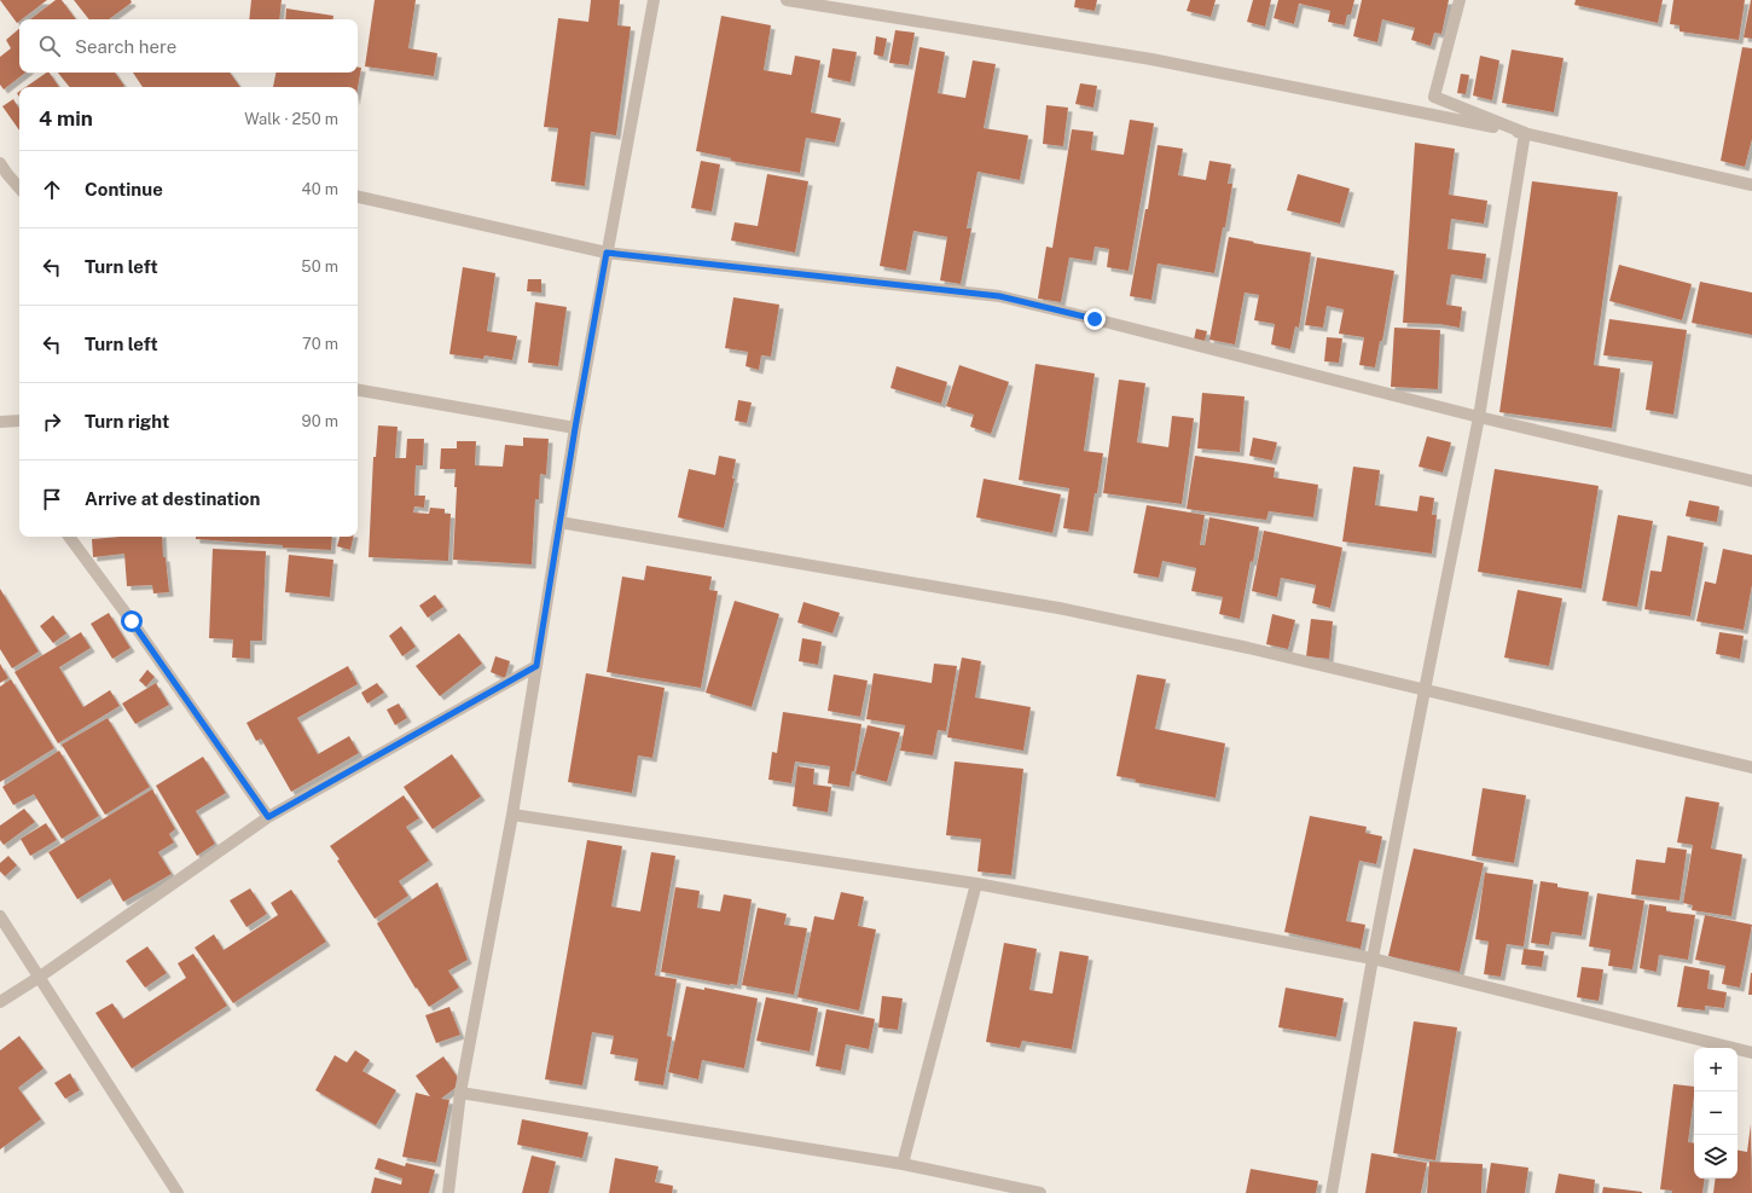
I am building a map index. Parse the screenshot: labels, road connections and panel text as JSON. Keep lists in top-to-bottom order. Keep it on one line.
{"page":{"search":"Search here","heading":["4 min","Walk · 250 m"],"list":[["Continue","40 m"],["Turn left","50 m"],["Turn left","70 m"],["Turn right","90 m"],"Arrive at destination"],"map_buttons":["+","−"]}}
